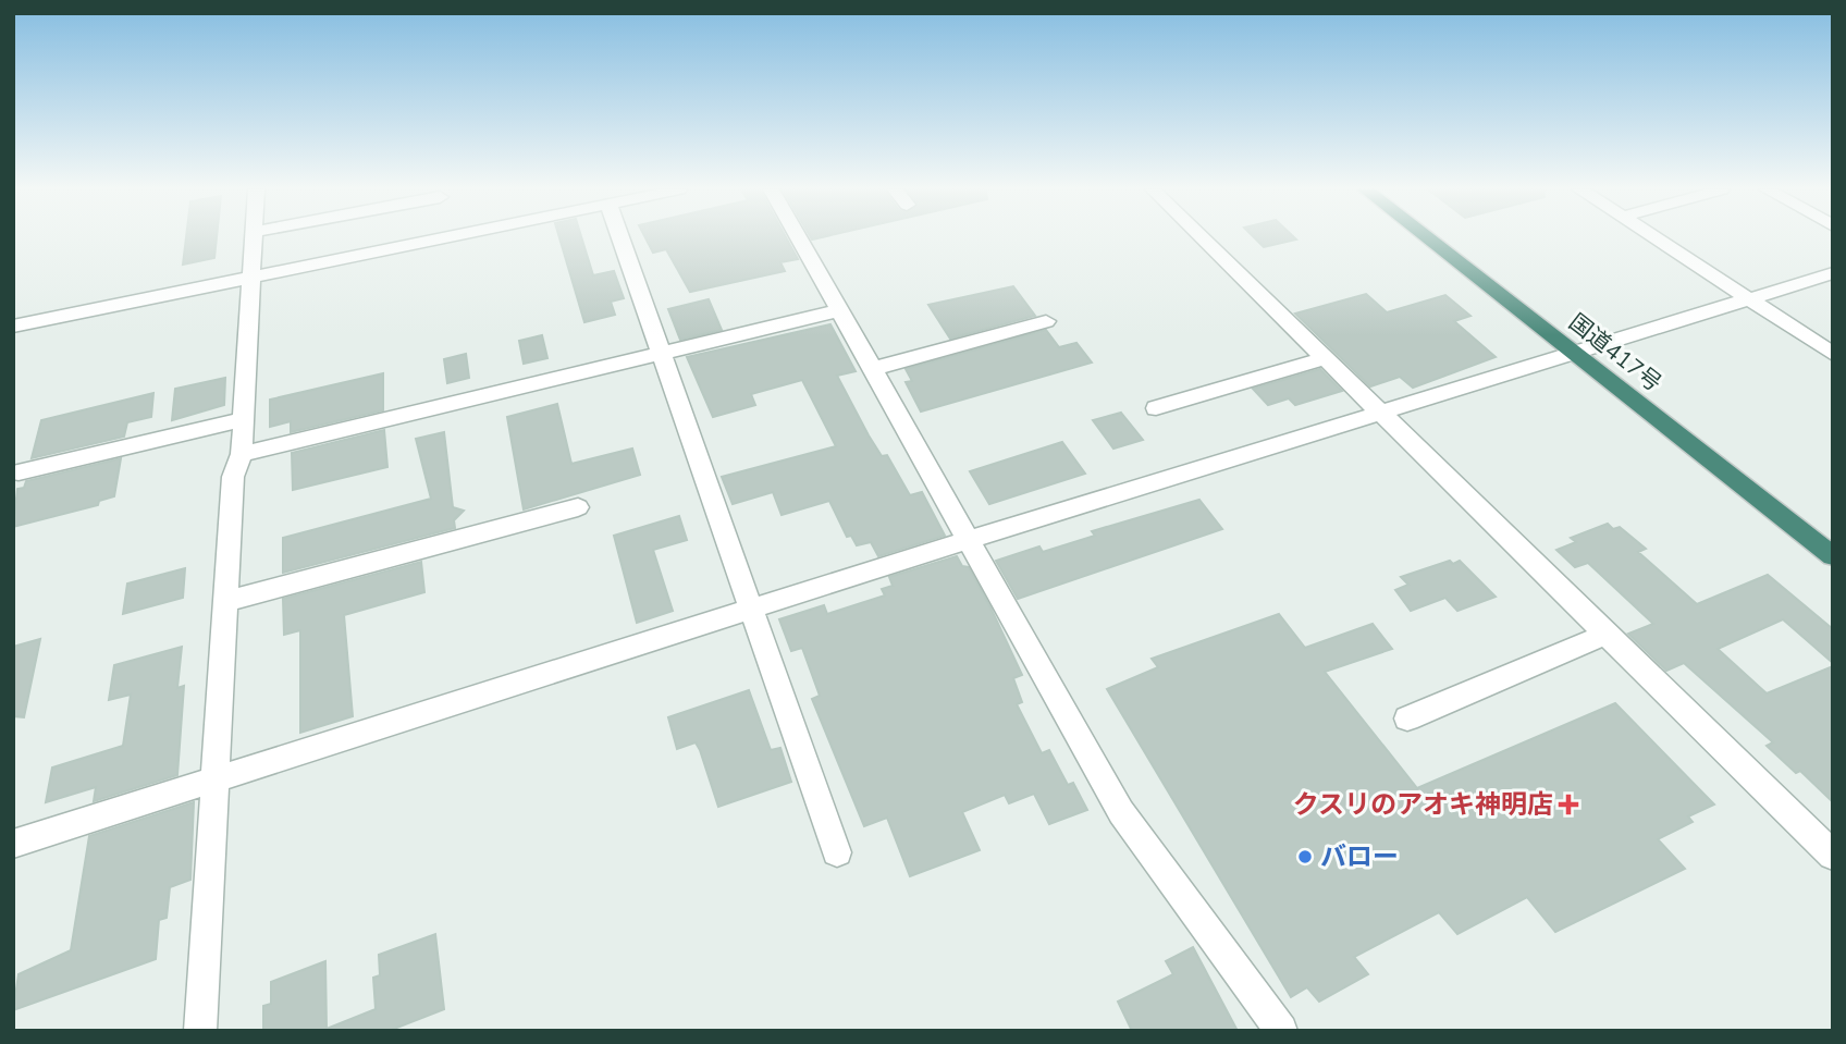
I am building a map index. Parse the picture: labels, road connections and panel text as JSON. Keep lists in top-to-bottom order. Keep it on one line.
{"streets":{"highway":["国道417号"]},"places":{"health":["クスリのアオキ神明店"],"other":["バロー"]}}
